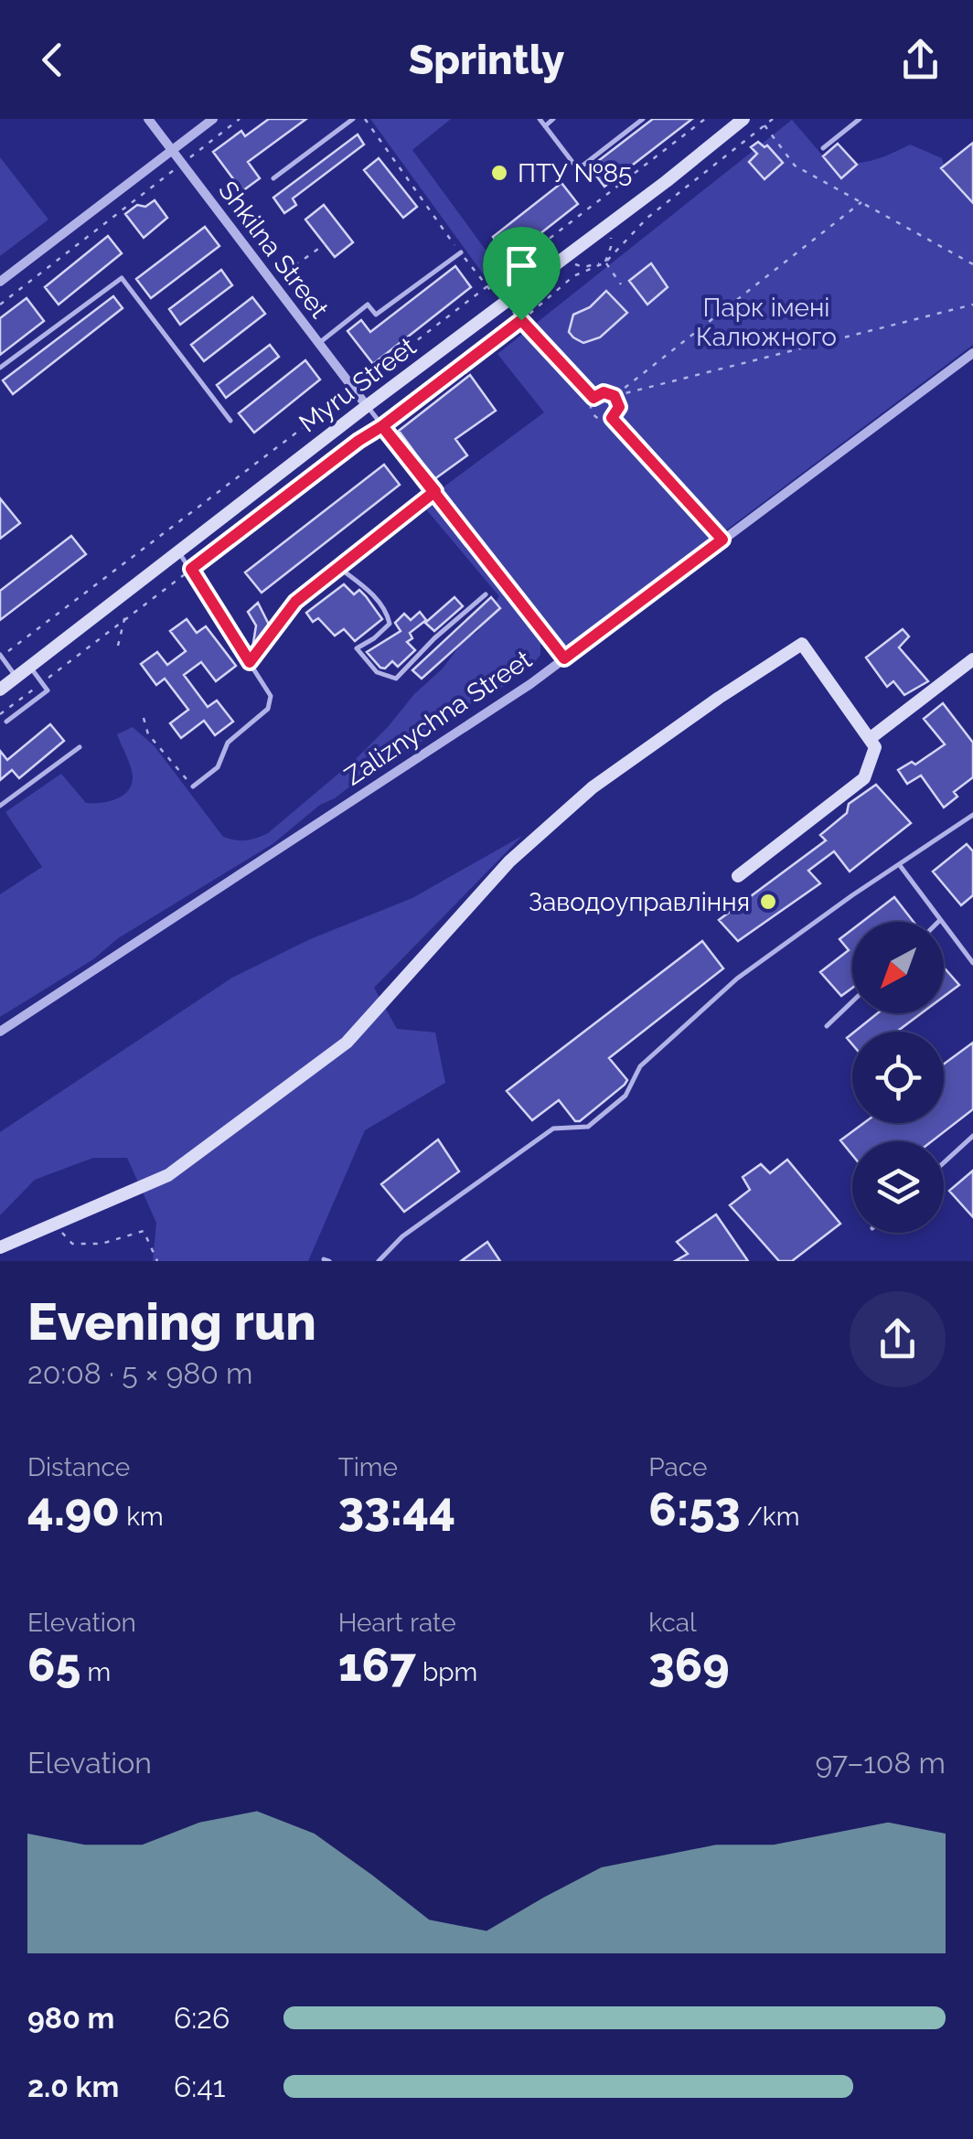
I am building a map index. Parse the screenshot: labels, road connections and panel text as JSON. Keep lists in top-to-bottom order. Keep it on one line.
{"streets":{"street":["Shkilna Street","Myru Street","Zaliznychna Street"]},"crossings":[["Shkilna Street","Myru Street"]],"parks":["Парк імені Калюжного"],"places":["ПТУ №85","Заводоуправління"],"north":"bottom left","page":{"header":"Sprintly","heading":["Evening run","20:08 · 5 × 980 m"],"stats":[["Distance","4.90 km"],["Time","33:44"],["Pace","6:53 /km"],["Elevation","65 m"],["Heart rate","167 bpm"],["kcal","369"]],"chart":["Elevation","97–108 m"],"list":[{"name":"980 m","note":"6:26"},{"name":"2.0 km","note":"6:41"}]}}
